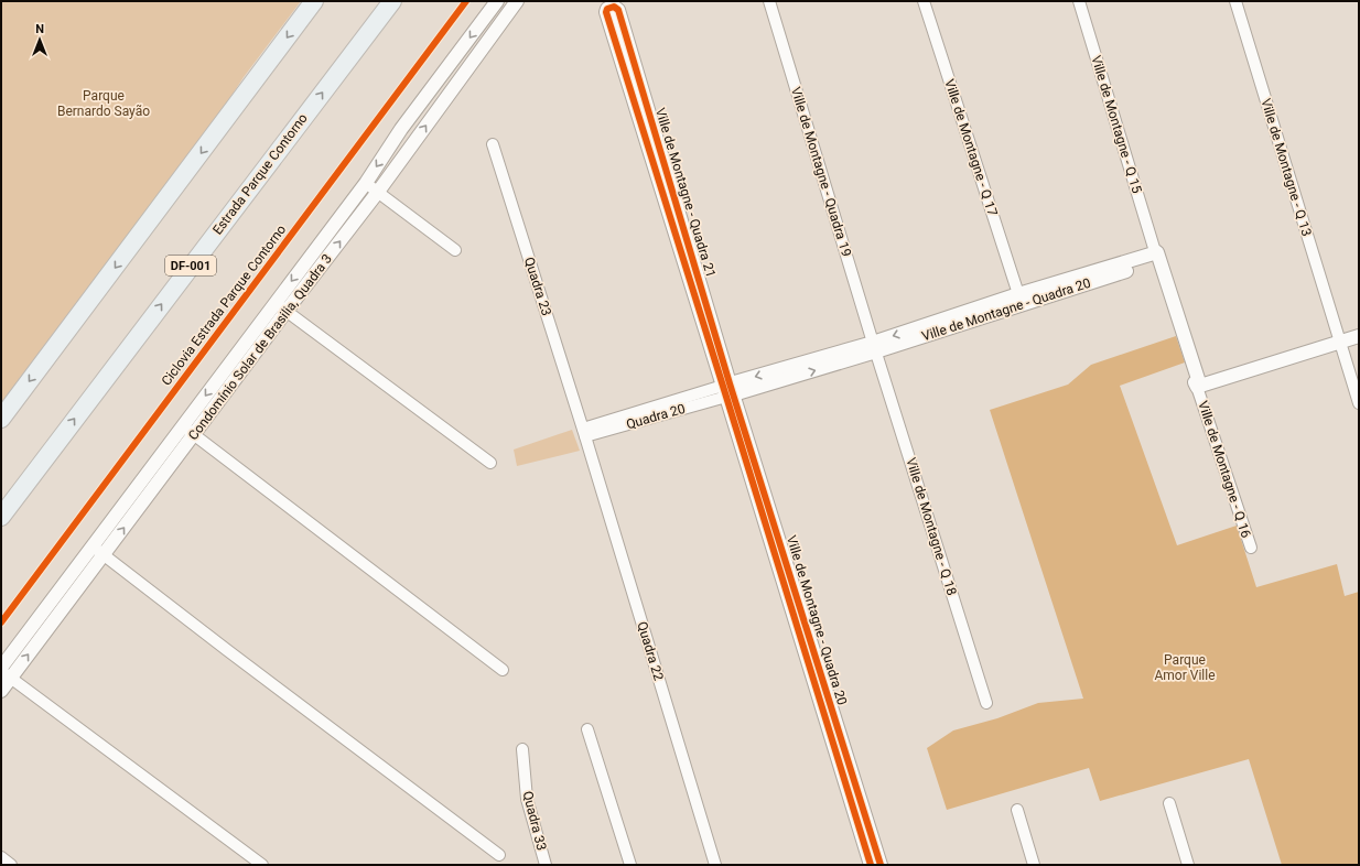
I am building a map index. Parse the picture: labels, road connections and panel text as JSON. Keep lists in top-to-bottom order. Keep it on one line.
{"streets":{"main road":["Estrada Parque Contorno","DF-001"],"street":["Ville de Montagne - Q 15","Ville de Montagne - Q 17","Ville de Montagne - Q 13","Ville de Montagne - Quadra 19","Quadra 23","Ville de Montagne - Quadra 20","Condomínio Solar de Brasilia, Quadra 3","Quadra 20","Ville de Montagne - Q 16","Ville de Montagne - Q 18","Quadra 22","Quadra 33"],"cycle path":["Ville de Montagne - Quadra 21","Ciclovia Estrada Parque Contorno"]},"crossings":[["Ville de Montagne - Q 15","Ville de Montagne - Quadra 20"],["Ville de Montagne - Q 17","Ville de Montagne - Quadra 20"],["Ville de Montagne - Quadra 19","Ville de Montagne - Quadra 20"],["Ville de Montagne - Quadra 19","Ville de Montagne - Q 18"],["Quadra 23","Quadra 20"],["Quadra 23","Quadra 22"],["Ville de Montagne - Quadra 20","Quadra 20"],["Ville de Montagne - Quadra 20","Ville de Montagne - Q 18"],["Quadra 20","Quadra 22"]],"parks":["Parque Bernardo Sayão","Parque Amor Ville"],"north":"top"}
